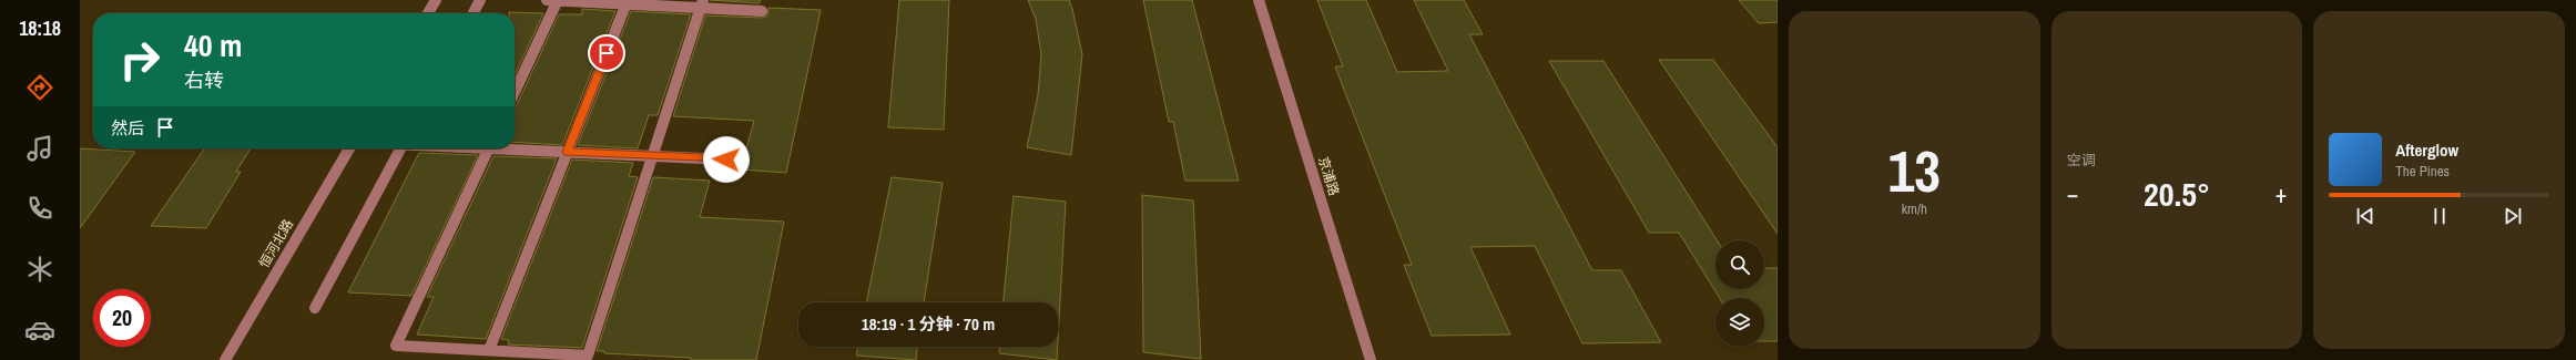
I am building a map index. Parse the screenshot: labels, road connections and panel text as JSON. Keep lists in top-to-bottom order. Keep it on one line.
{"streets":{"street":["京浦路","恒河北路"]},"page":{"tabs":"18:18","tile":[["13","km/h"],"空调"],"turn":["40 m","右转"],"then":"然后","song":["Afterglow","The Pines"],"heat":["−","20.5°","+"],"limit":"20","trip":"18:19 · 1 分钟 · 70 m"}}
